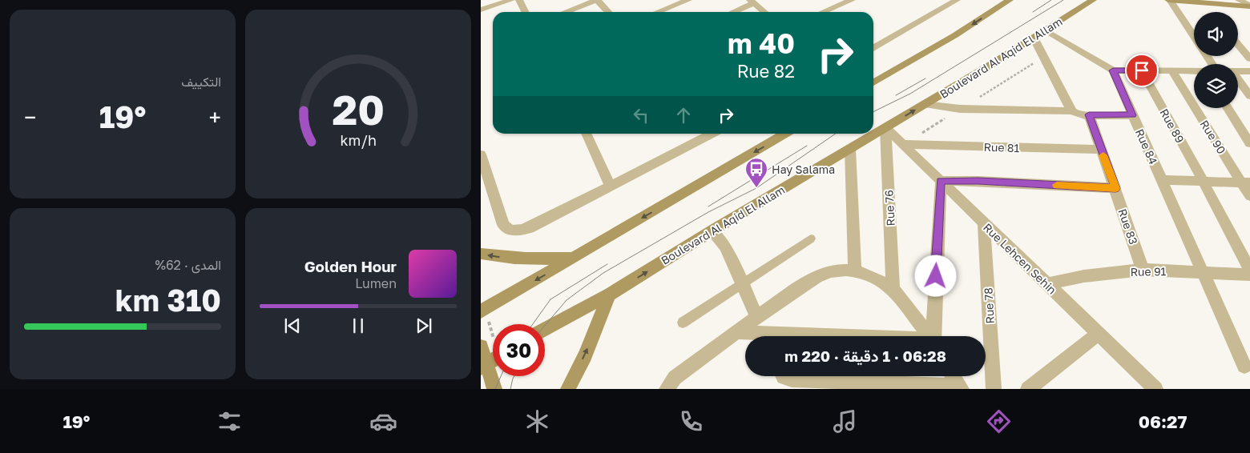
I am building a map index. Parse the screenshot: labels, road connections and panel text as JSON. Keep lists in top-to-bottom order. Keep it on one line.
{"streets":{"main road":["Boulevard Al Aqid El Allam"],"street":["Rue 89","Rue 90","Rue 84","Rue 81","Rue 76","Rue 83","Rue Lehcen Sehin","Rue 91","Rue 78"]},"crossings":[["Boulevard Al Aqid El Allam","Rue 76"],["Boulevard Al Aqid El Allam","Rue Lehcen Sehin"],["Rue 84","Rue 91"],["Rue 81","Rue 83"],["Rue 81","Rue Lehcen Sehin"],["Rue 76","Rue Lehcen Sehin"],["Rue 83","Rue 91"],["Rue Lehcen Sehin","Rue 91"],["Rue Lehcen Sehin","Rue 78"]],"places":{"bus stop":["Hay Salama"]},"page":{"tile":["التكييف",["المدى · 62%","310 km"]],"turn":["40 m","Rue 82"],"heat":["−","19°","+"],"song":["Golden Hour","Lumen"],"limit":"30","trip":"06:28 · 1 دقيقة · 220 m","tabs":["06:27","19°"],"gauge":["20","km/h"]}}
